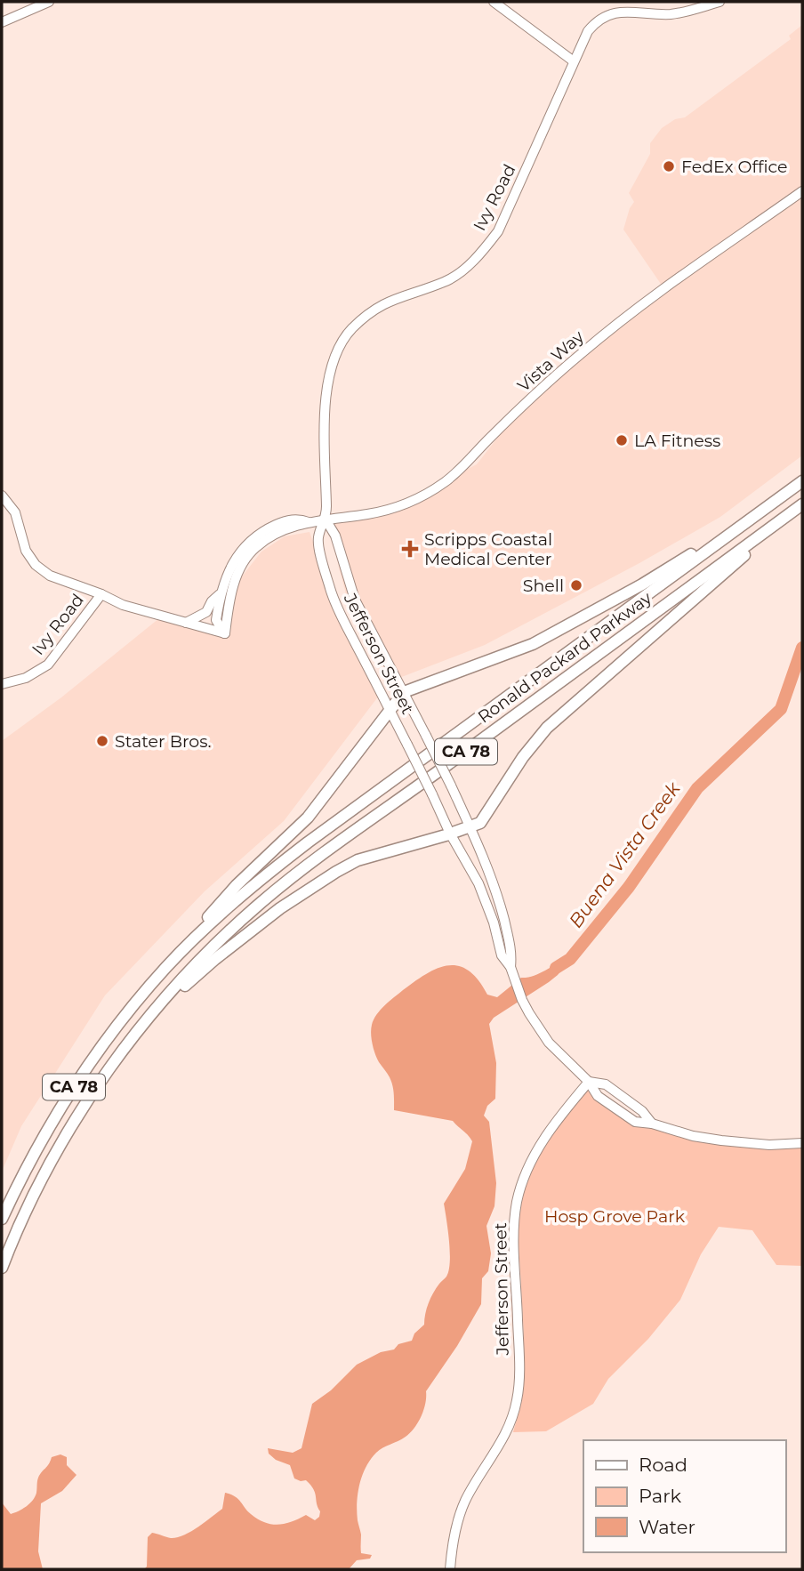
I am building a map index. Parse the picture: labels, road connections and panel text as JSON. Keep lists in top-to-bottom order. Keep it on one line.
{"streets":{"highway":["Ronald Packard Parkway","CA 78"],"main road":["Ivy Road","Vista Way","Jefferson Street"]},"crossings":[["Ivy Road","Vista Way"],["Ivy Road","Jefferson Street"],["Vista Way","Jefferson Street"]],"water":["Buena Vista Creek"],"parks":["Hosp Grove Park"],"places":{"other":["FedEx Office","LA Fitness","Shell","Stater Bros."],"health":["Scripps Coastal Medical Center"]},"legend":["Road","Park","Water"]}
